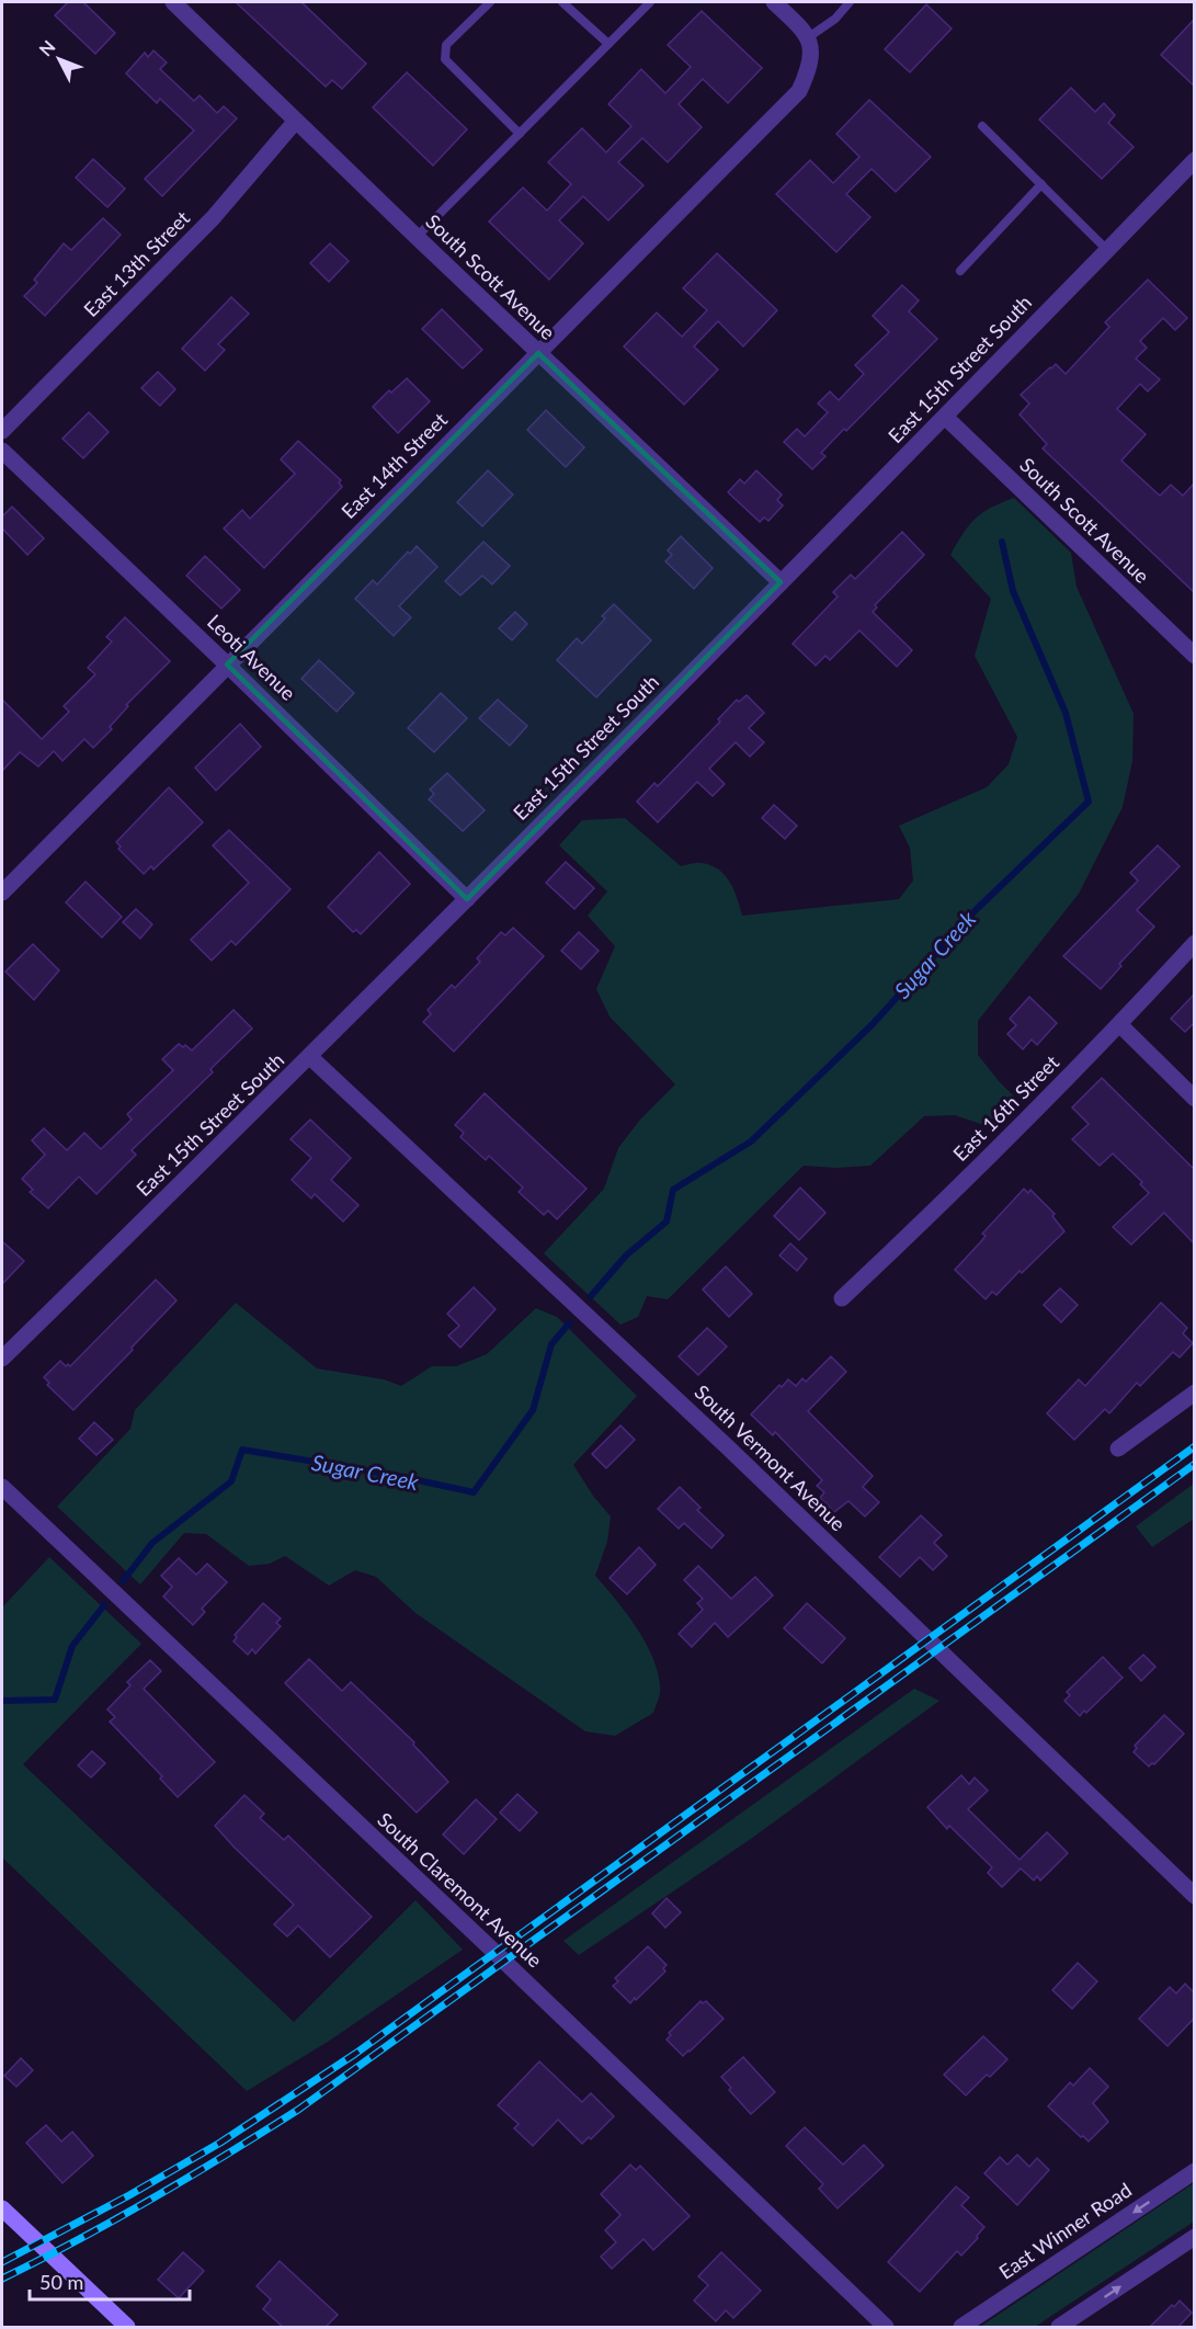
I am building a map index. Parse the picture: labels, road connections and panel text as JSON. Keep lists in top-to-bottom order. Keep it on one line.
{"streets":{"street":["East 13th Street","South Scott Avenue","East 15th Street South","East 14th Street","Leoti Avenue","East 16th Street","South Vermont Avenue","South Claremont Avenue","East Winner Road"]},"crossings":[["East 13th Street","South Scott Avenue"],["South Scott Avenue","East 15th Street South"],["South Scott Avenue","East 14th Street"],["East 15th Street South","Leoti Avenue"],["East 15th Street South","South Vermont Avenue"],["East 14th Street","Leoti Avenue"]],"water":["Sugar Creek"],"scale_bar":"50 m","north":"top left"}
